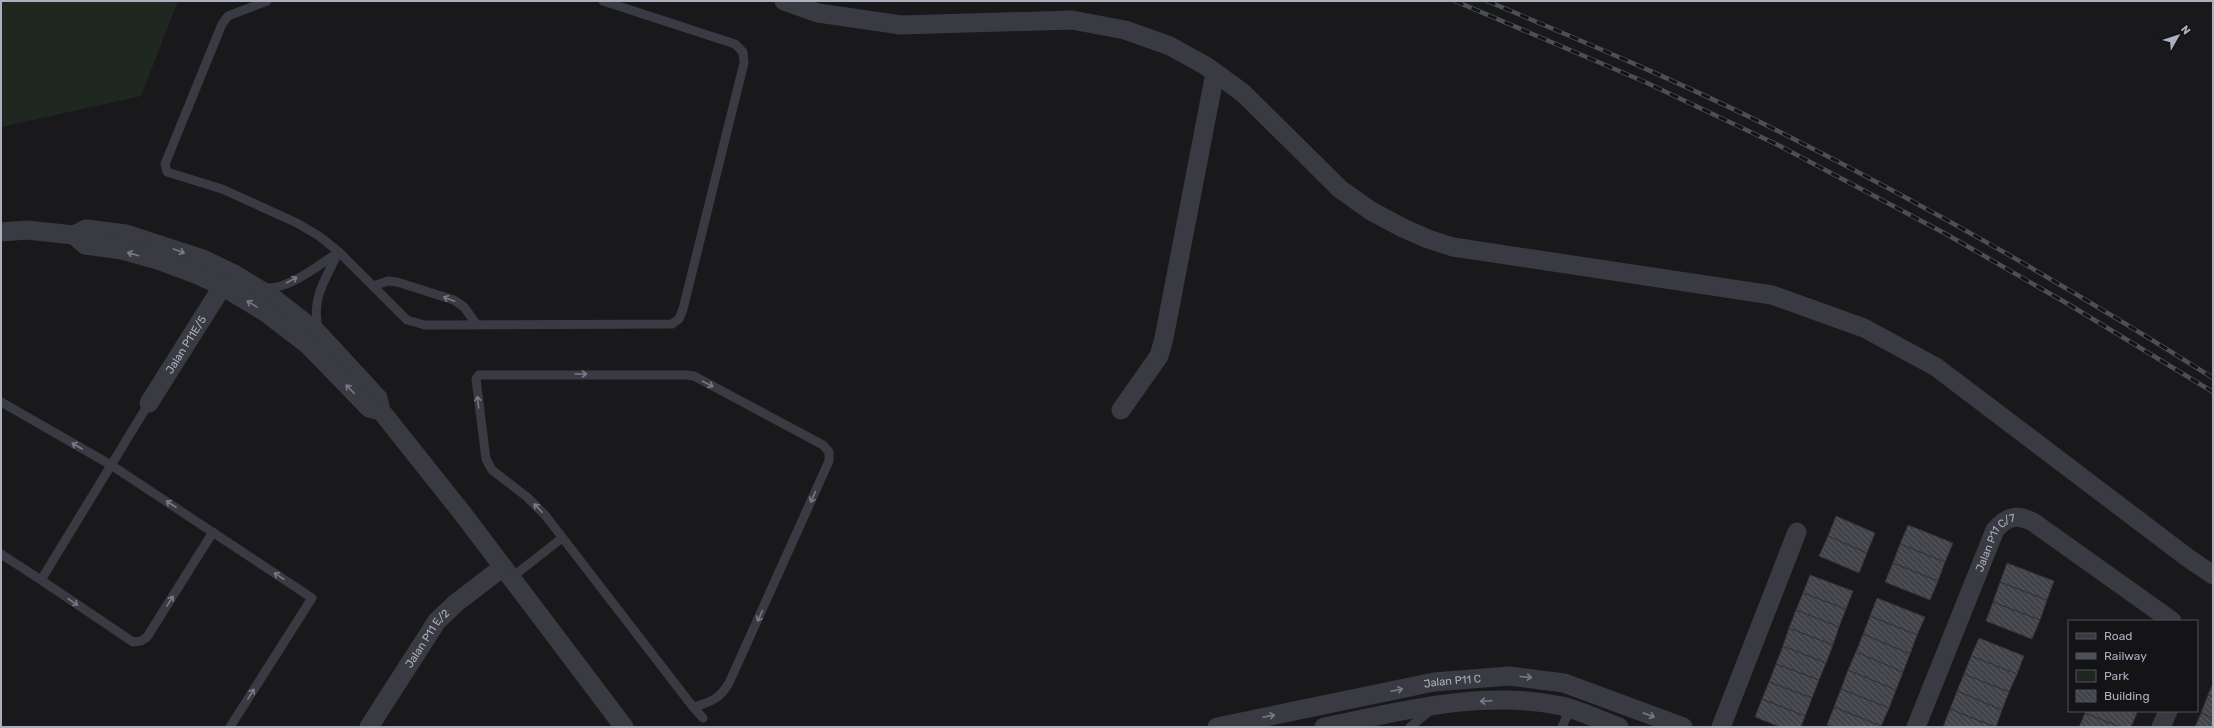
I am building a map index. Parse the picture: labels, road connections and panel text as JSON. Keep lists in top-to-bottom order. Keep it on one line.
{"streets":{"street":["Jalan P11E/5","Jalan P11 C/7","Jalan P11 E/2","Jalan P11 C"]},"legend":["Road","Railway","Park","Building"],"north":"top right"}
